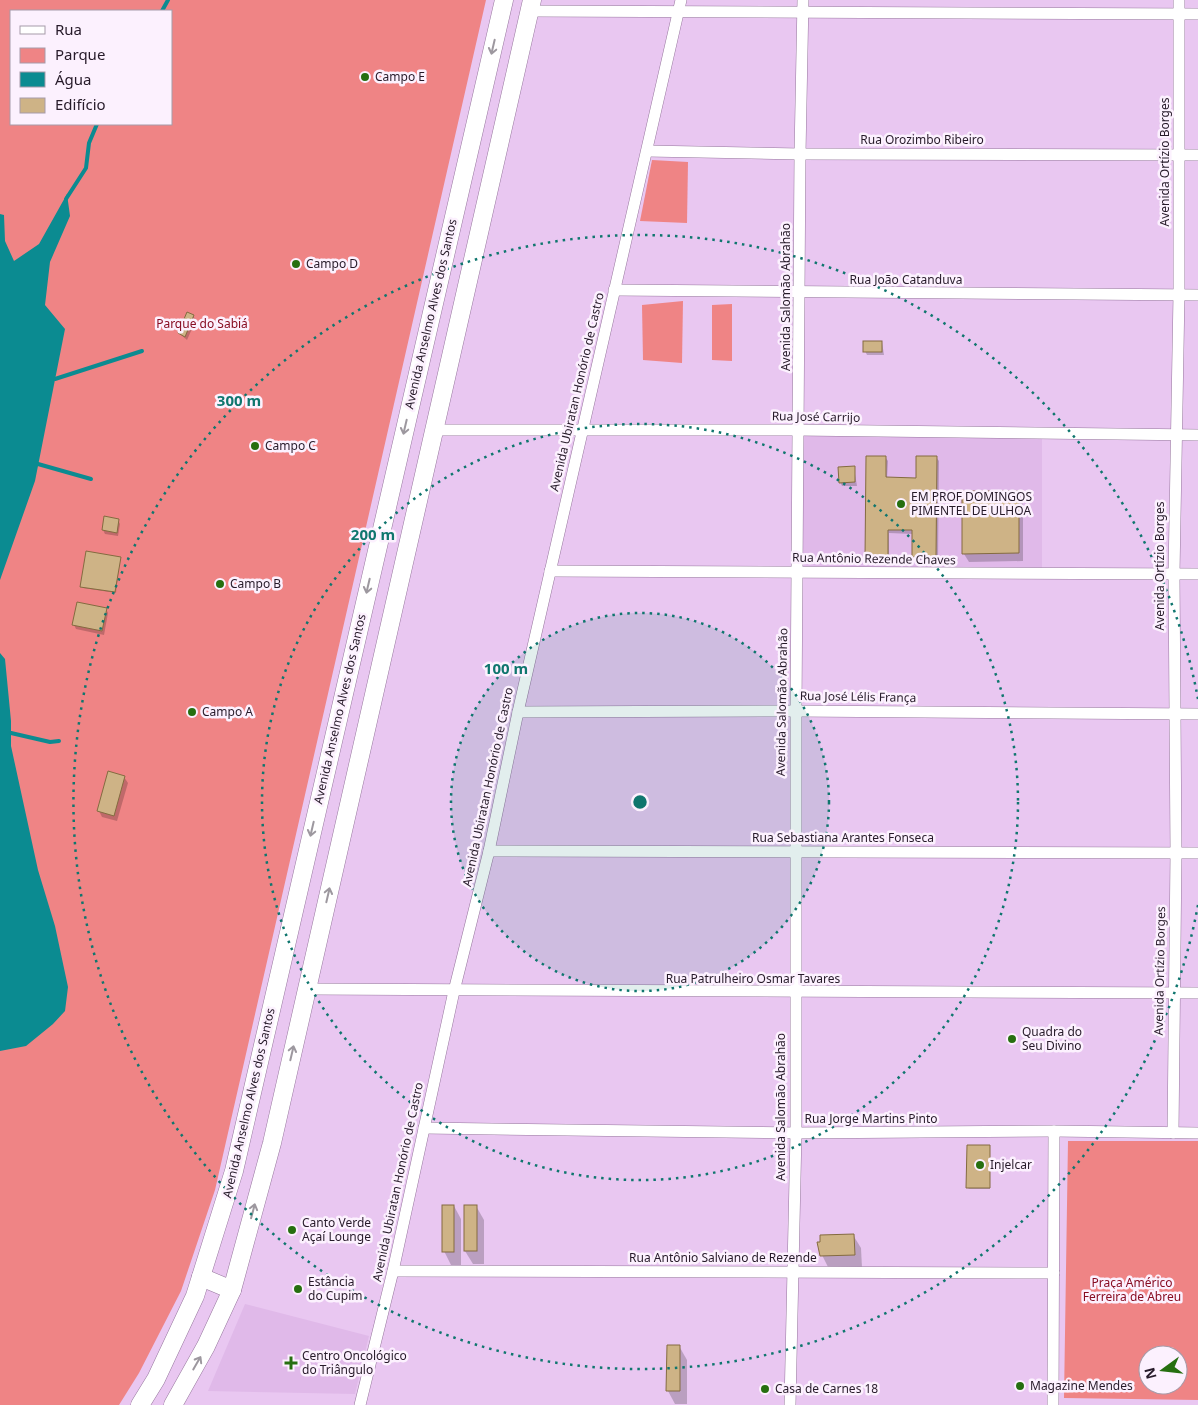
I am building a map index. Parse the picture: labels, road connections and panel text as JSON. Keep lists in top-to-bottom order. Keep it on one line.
{"streets":{"main road":["Avenida Anselmo Alves dos Santos"],"street":["Rua Orozimbo Ribeiro","Avenida Ortízio Borges","Rua João Catanduva","Avenida Salomão Abrahão","Avenida Ubiratan Honório de Castro","Rua José Carrijo","Rua Antônio Rezende Chaves","Rua José Lélis França","Rua Sebastiana Arantes Fonseca","Rua Patrulheiro Osmar Tavares","Rua Jorge Martins Pinto","Rua Antônio Salviano de Rezende"]},"crossings":[["Rua Orozimbo Ribeiro","Avenida Ortízio Borges"],["Rua Orozimbo Ribeiro","Avenida Salomão Abrahão"],["Rua Orozimbo Ribeiro","Avenida Ubiratan Honório de Castro"],["Avenida Ortízio Borges","Rua João Catanduva"],["Avenida Ortízio Borges","Rua José Carrijo"],["Avenida Ortízio Borges","Rua Antônio Rezende Chaves"],["Avenida Ortízio Borges","Rua José Lélis França"],["Avenida Ortízio Borges","Rua Sebastiana Arantes Fonseca"],["Avenida Ortízio Borges","Rua Patrulheiro Osmar Tavares"],["Avenida Ortízio Borges","Rua Jorge Martins Pinto"],["Rua João Catanduva","Avenida Salomão Abrahão"],["Rua João Catanduva","Avenida Ubiratan Honório de Castro"],["Avenida Salomão Abrahão","Rua José Carrijo"],["Avenida Salomão Abrahão","Rua Antônio Rezende Chaves"],["Avenida Salomão Abrahão","Rua José Lélis França"],["Avenida Salomão Abrahão","Rua Sebastiana Arantes Fonseca"],["Avenida Salomão Abrahão","Rua Patrulheiro Osmar Tavares"],["Avenida Salomão Abrahão","Rua Jorge Martins Pinto"],["Avenida Salomão Abrahão","Rua Antônio Salviano de Rezende"],["Avenida Ubiratan Honório de Castro","Rua José Carrijo"],["Avenida Ubiratan Honório de Castro","Rua Antônio Rezende Chaves"],["Avenida Ubiratan Honório de Castro","Rua José Lélis França"],["Avenida Ubiratan Honório de Castro","Rua Sebastiana Arantes Fonseca"],["Avenida Ubiratan Honório de Castro","Rua Patrulheiro Osmar Tavares"],["Avenida Ubiratan Honório de Castro","Rua Jorge Martins Pinto"],["Avenida Ubiratan Honório de Castro","Rua Antônio Salviano de Rezende"]],"parks":["Parque do Sabiá","Praça Américo Ferreira de Abreu"],"places":{"other":["Campo E","Campo D","Campo C","EM PROF DOMINGOS PIMENTEL DE ULHOA","Campo B","Campo A","Quadra do Seu Divino","Injelcar","Canto Verde Açaí Lounge","Estância do Cupim","Magazine Mendes","Casa de Carnes 18"],"health":["Centro Oncológico do Triângulo"]},"legend":["Rua","Parque","Água","Edifício"],"north":"left","rings":["300 m","200 m","100 m"]}
